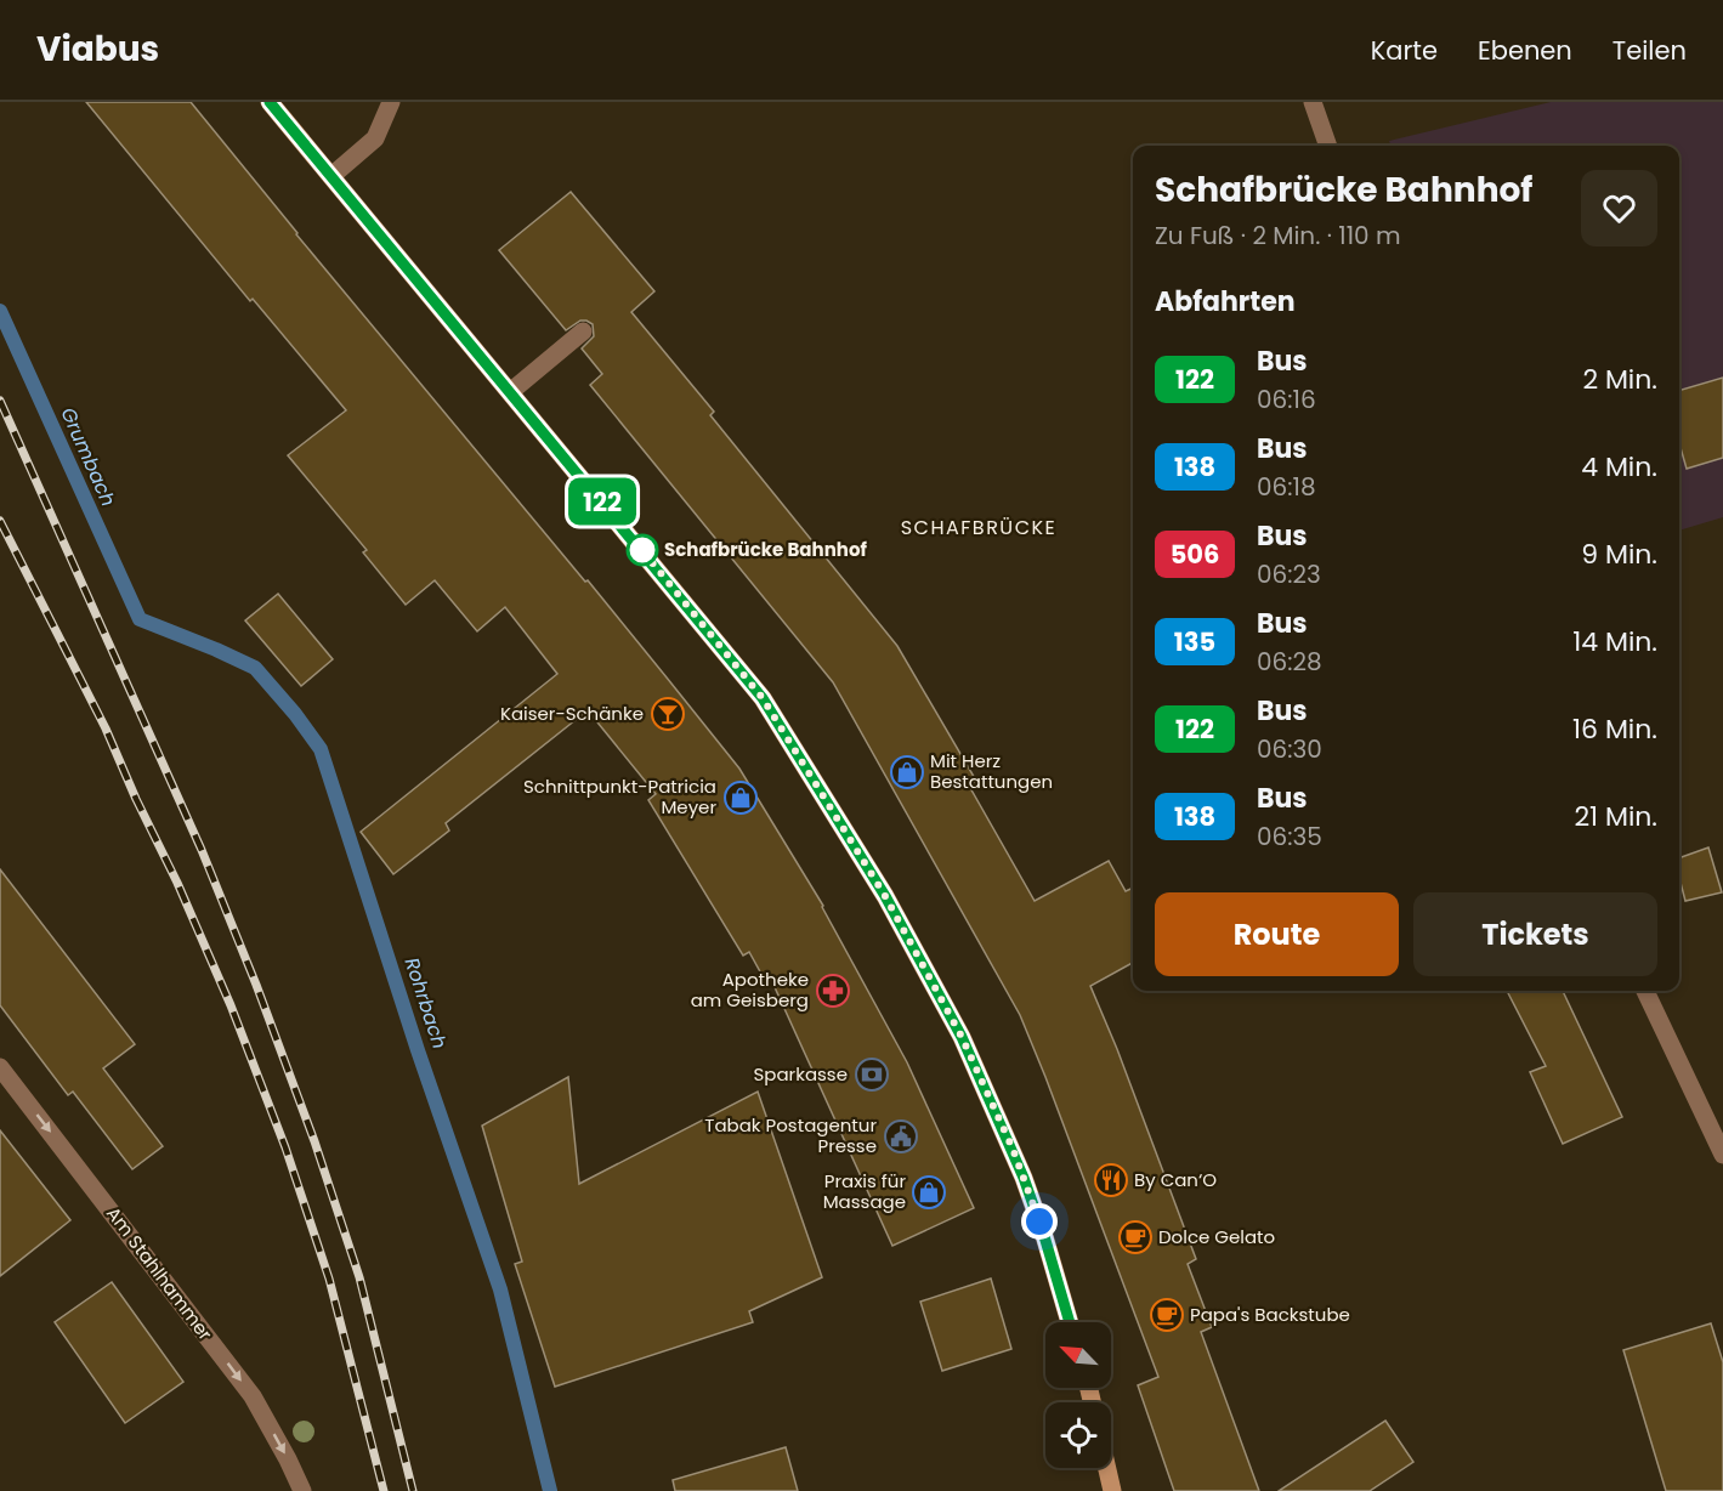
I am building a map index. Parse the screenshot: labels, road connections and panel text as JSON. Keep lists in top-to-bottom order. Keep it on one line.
{"streets":{"street":["Am Stahlhammer"]},"one_way":["Am Stahlhammer"],"districts":["SCHAFBRÜCKE"],"water":["Grumbach","Rohrbach"],"places":{"other":["Schafbrücke Bahnhof"],"bar":["Kaiser-Schänke"],"shop":["Mit Herz Bestattungen","Schnittpunkt-Patricia Meyer","Praxis für Massage"],"pharmacy":["Apotheke am Geisberg"],"bank":["Sparkasse"],"public building":["Tabak Postagentur Presse"],"restaurant":["By Can‘O"],"cafe":["Dolce Gelato","Papa's Backstube"]},"lines":["bus line 122"],"north":"top left","page":{"header":"Viabus","nav":["Karte","Ebenen","Teilen"],"on_map":"122","heading":[["Schafbrücke Bahnhof","Zu Fuß · 2 Min. · 110 m"],"Abfahrten"],"list":[{"mark":"122","name":"Bus","note":"06:16","value":"2 Min."},{"mark":"138","name":"Bus","note":"06:18","value":"4 Min."},{"mark":"506","name":"Bus","note":"06:23","value":"9 Min."},{"mark":"135","name":"Bus","note":"06:28","value":"14 Min."},{"mark":"122","name":"Bus","note":"06:30","value":"16 Min."},{"mark":"138","name":"Bus","note":"06:35","value":"21 Min."}],"buttons":["Route","Tickets"]}}
